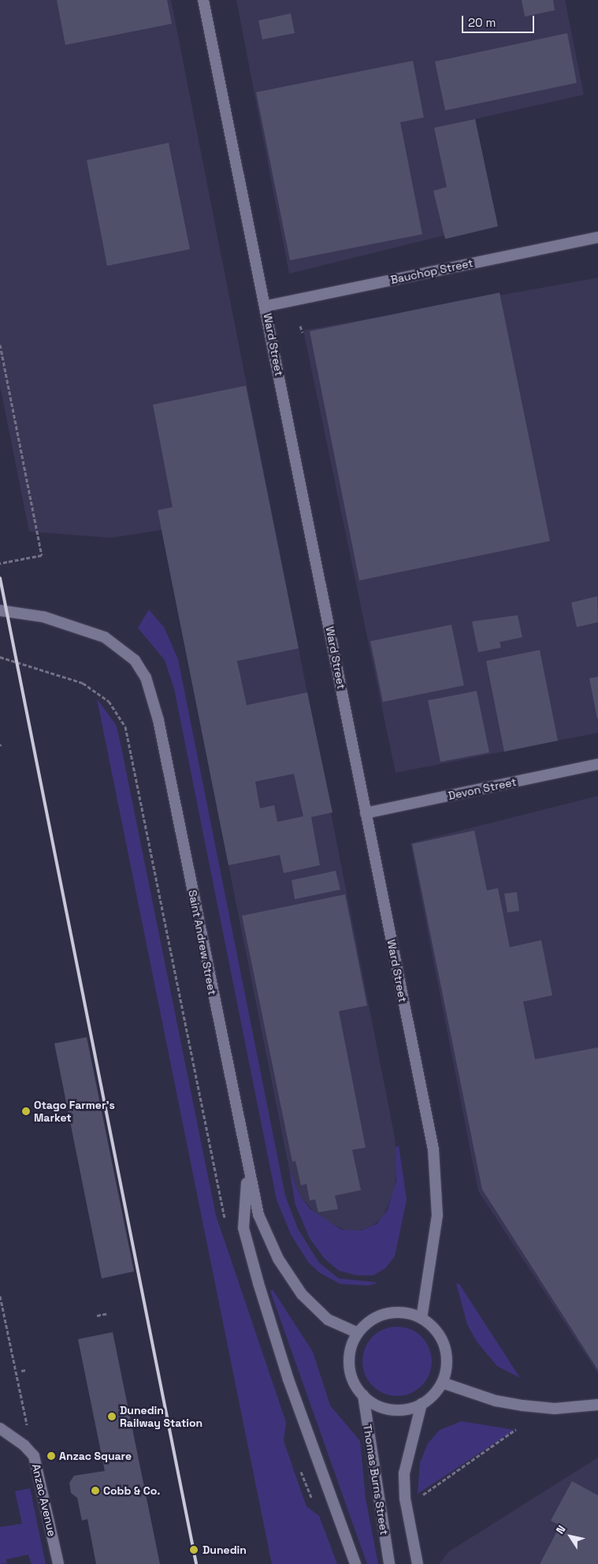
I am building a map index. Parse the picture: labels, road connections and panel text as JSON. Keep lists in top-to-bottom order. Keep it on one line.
{"streets":{"street":["Bauchop Street","Ward Street","Devon Street","Saint Andrew Street","Thomas Burns Street","Anzac Avenue"]},"crossings":[["Bauchop Street","Ward Street"],["Ward Street","Devon Street"],["Ward Street","Saint Andrew Street"],["Ward Street","Thomas Burns Street"],["Saint Andrew Street","Thomas Burns Street"]],"places":["Otago Farmer's Market","Dunedin Railway Station","Anzac Square","Cobb & Co.","Dunedin"],"scale_bar":"20 m","north":"top left"}
